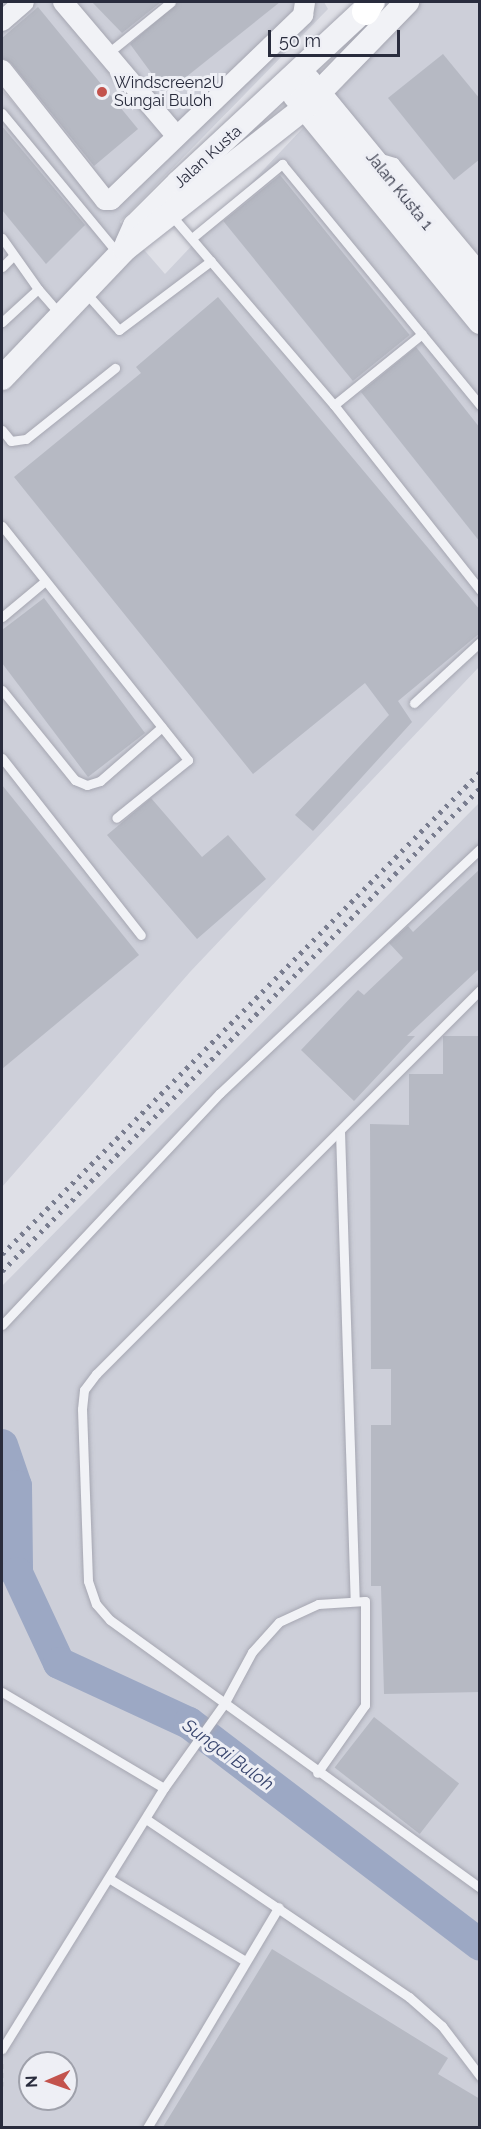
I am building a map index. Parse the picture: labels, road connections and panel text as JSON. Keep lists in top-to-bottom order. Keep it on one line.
{"streets":{"street":["Jalan Kusta","Jalan Kusta 1"]},"crossings":[["Jalan Kusta","Jalan Kusta 1"]],"water":["Sungai Buloh"],"places":["Windscreen2U Sungai Buloh"],"scale_bar":"50 m","north":"left"}
